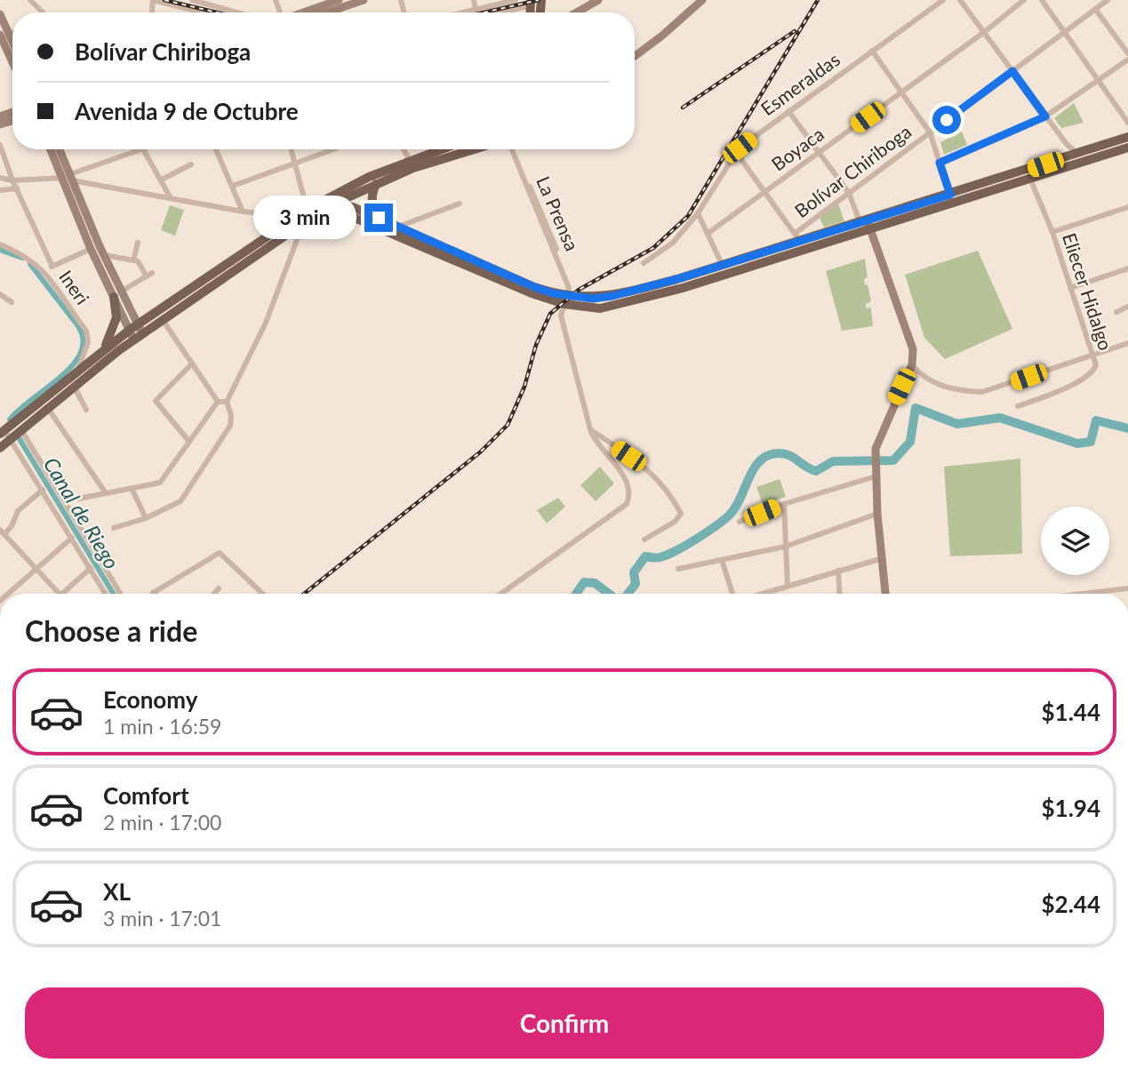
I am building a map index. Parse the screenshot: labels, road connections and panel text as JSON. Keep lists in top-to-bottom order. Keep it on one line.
{"streets":{"street":["Esmeraldas","Boyaca","Bolívar Chiriboga","La Prensa","Ineri","Eliecer Hidalgo"]},"water":["Canal de Riego"],"page":{"banner":["Bolívar Chiriboga","Avenida 9 de Octubre"],"bubble":"3 min","heading":"Choose a ride","list":[{"name":"Economy","note":"1 min · 16:59","value":"$1.44"},{"name":"Comfort","note":"2 min · 17:00","value":"$1.94"},{"name":"XL","note":"3 min · 17:01","value":"$2.44"}],"buttons":"Confirm"}}
